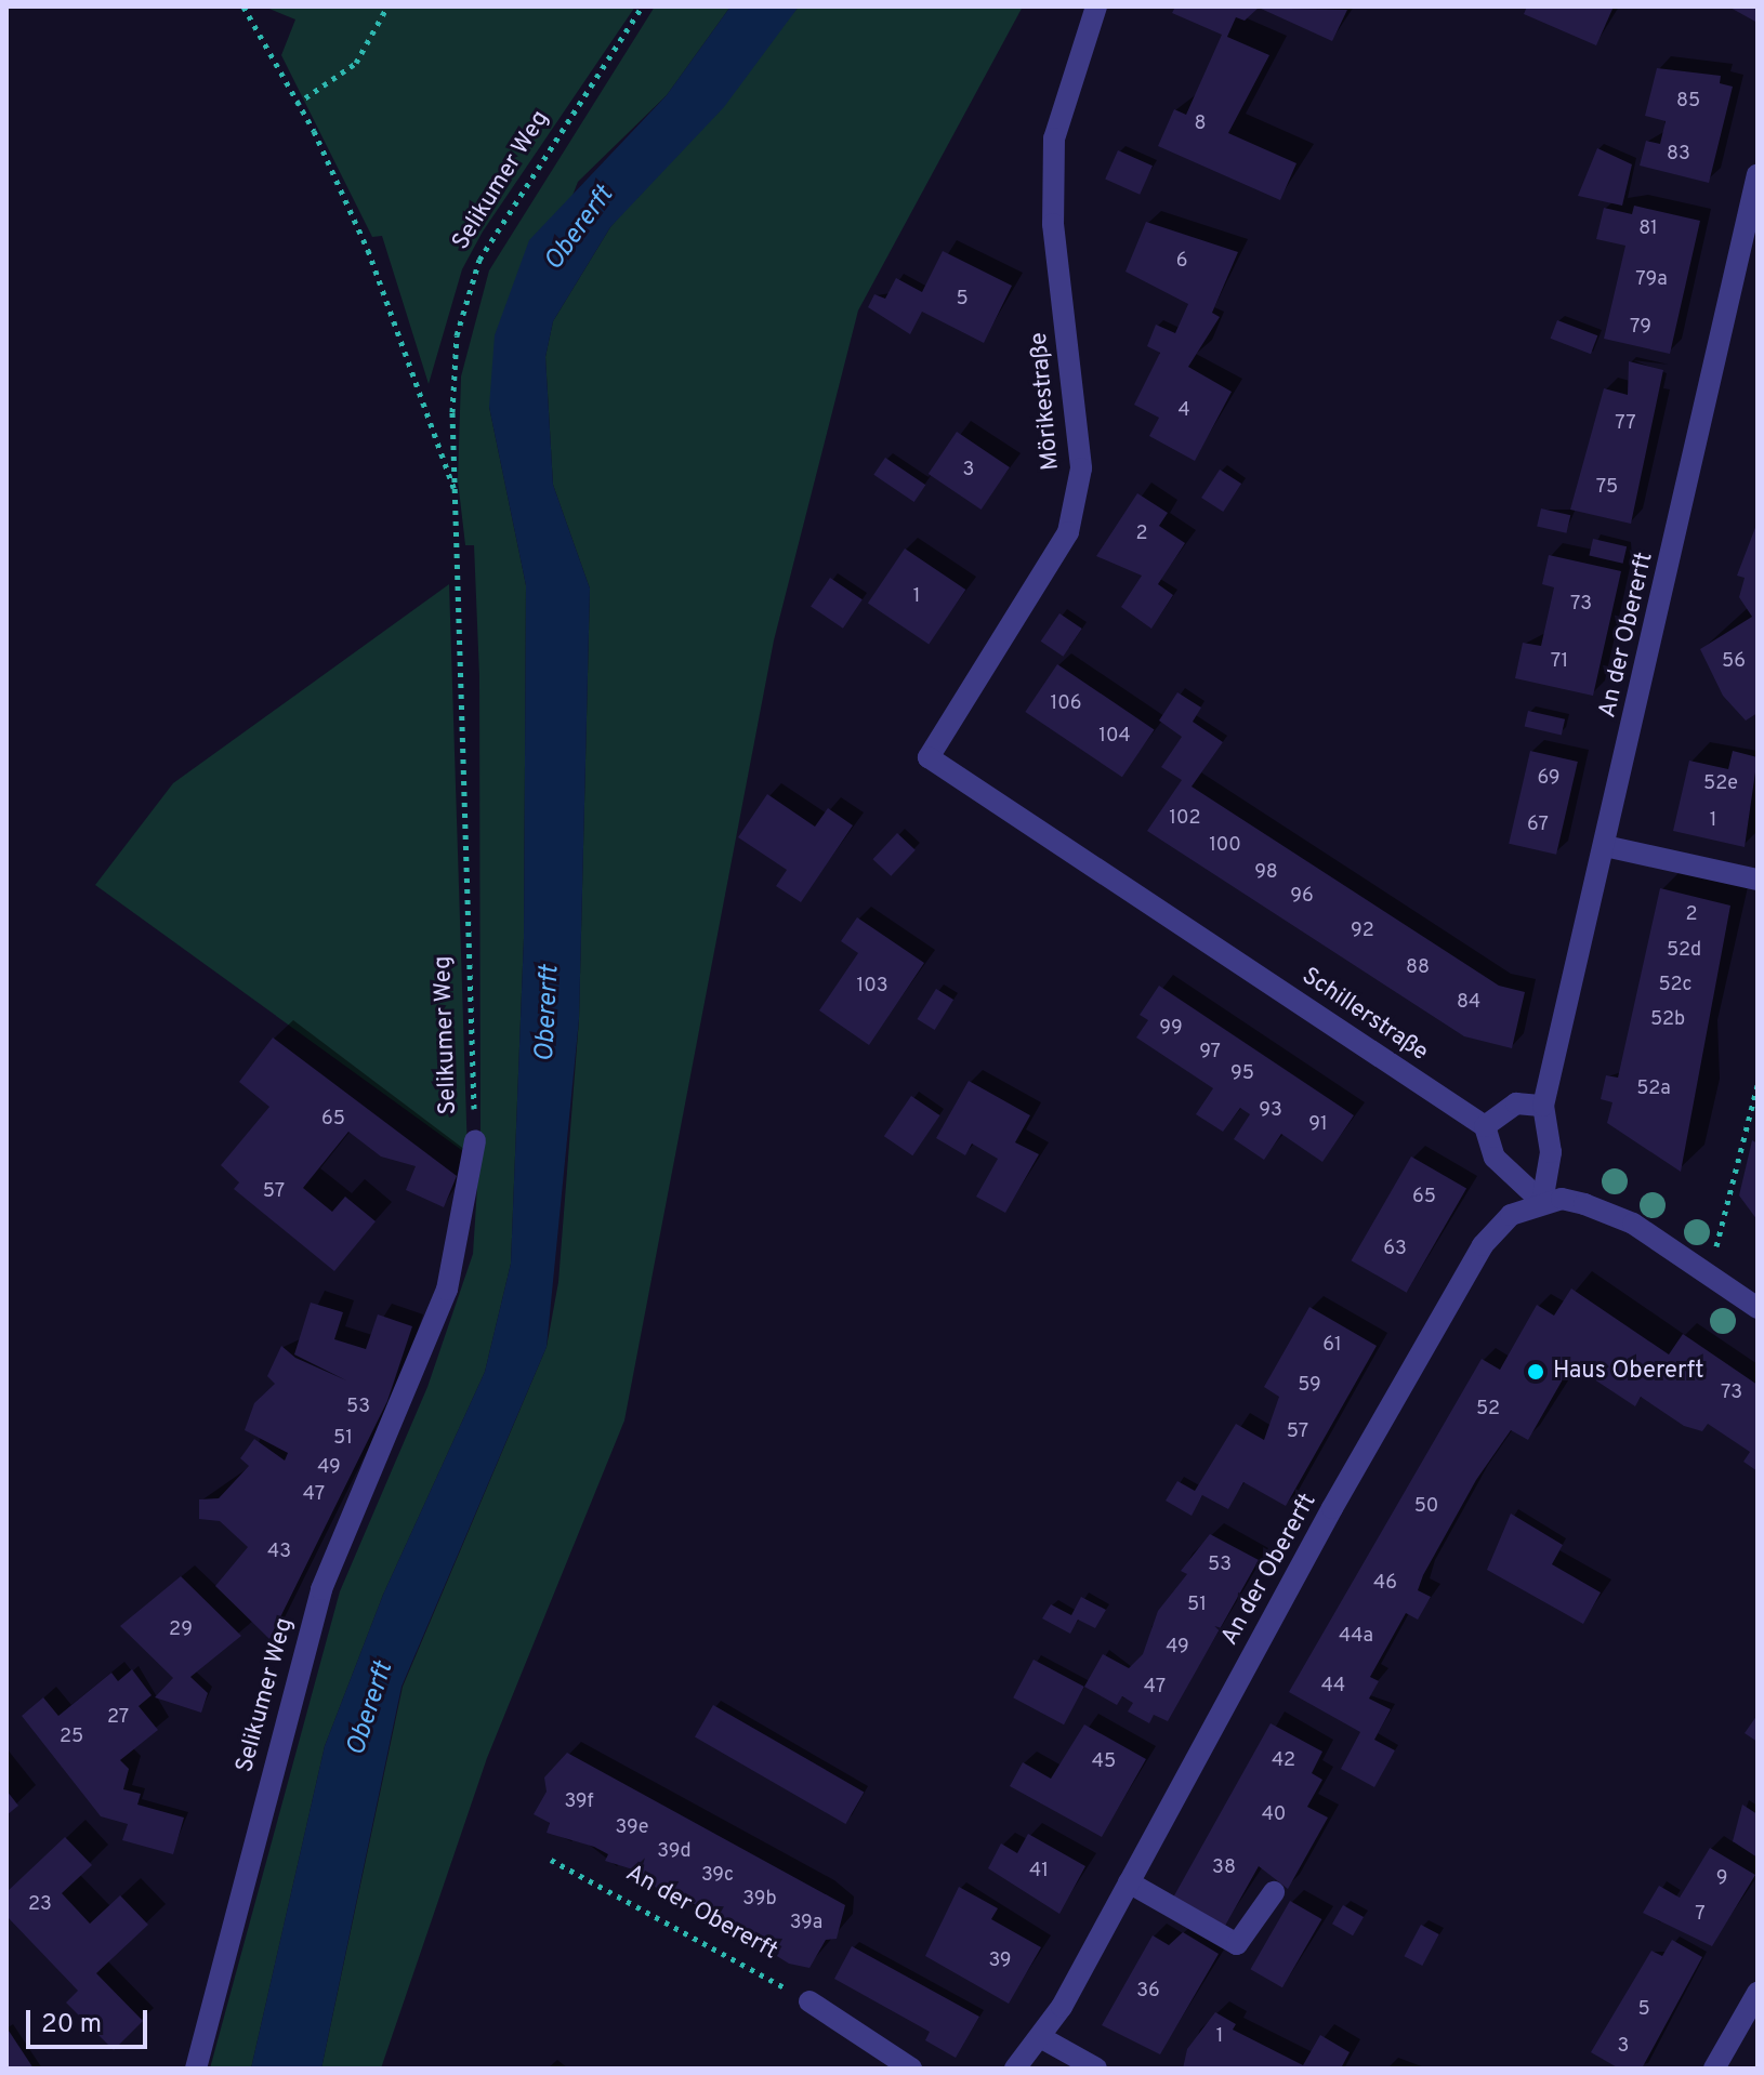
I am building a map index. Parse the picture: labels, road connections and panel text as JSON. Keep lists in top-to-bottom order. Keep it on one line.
{"streets":{"street":["Selikumer Weg","Mörikestraße","An der Obererft","Schillerstraße"]},"crossings":[["Mörikestraße","Schillerstraße"]],"water":["Obererft"],"places":["Haus Obererft"],"house_numbers":["85","8","83","81","6","79a","5","79","4","77","3","75","2","1","73","71","56","106","104","69","52e","102","1","67","100","98","96","2","92","52d","88","52c","103","84","52b","99","97","95","52a","93","65","91","57","65","63","61","59","73","53","52","57","51","49","47","50","43","53","46","51","29","44a","49","44","47","27","25","42","45","39f","40","39e","39d","38","41","39c","9","39b","23","7","39a","39","36","5","1","3"],"scale_bar":"20 m"}
